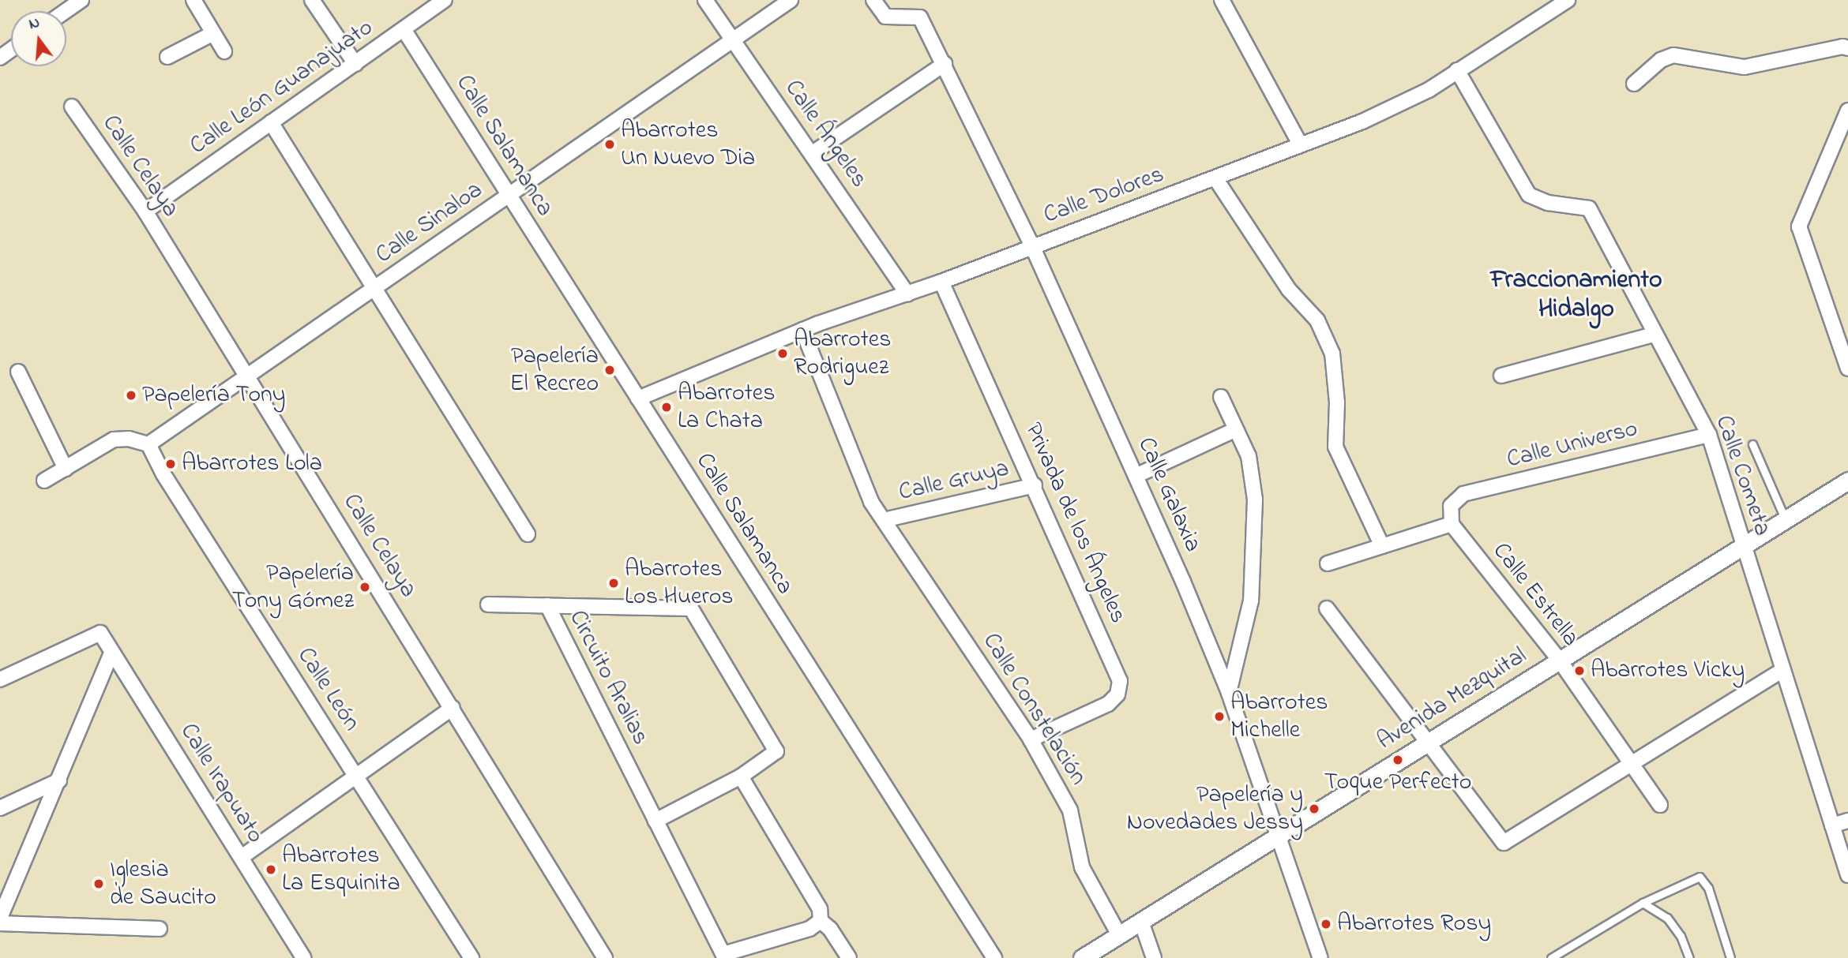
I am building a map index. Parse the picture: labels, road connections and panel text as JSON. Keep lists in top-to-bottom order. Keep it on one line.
{"streets":{"street":["Calle León Guanajuato","Calle Ángeles","Calle Salamanca","Calle Celaya","Calle Dolores","Calle Sinaloa","Calle Universo","Calle Cometa","Calle Gruya","Calle Galaxia","Privada de los Ángeles","Calle Estrella","Circuito Aralias","Calle León","Avenida Mezquital","Calle Constelación","Calle Irapuato"]},"crossings":[["Calle León Guanajuato","Calle Salamanca"],["Calle León Guanajuato","Calle Celaya"],["Calle Ángeles","Calle Dolores"],["Calle Ángeles","Calle Sinaloa"],["Calle Salamanca","Calle Dolores"],["Calle Salamanca","Calle Sinaloa"],["Calle Celaya","Calle Sinaloa"],["Calle Dolores","Calle Cometa"],["Calle Dolores","Calle Galaxia"],["Calle Dolores","Privada de los Ángeles"],["Calle Dolores","Calle Constelación"],["Calle Sinaloa","Calle León"],["Calle Universo","Calle Cometa"],["Calle Universo","Calle Estrella"],["Calle Cometa","Avenida Mezquital"],["Calle Gruya","Privada de los Ángeles"],["Calle Gruya","Calle Constelación"],["Calle Galaxia","Avenida Mezquital"],["Privada de los Ángeles","Calle Constelación"],["Calle Estrella","Avenida Mezquital"],["Avenida Mezquital","Calle Constelación"]],"districts":["Fraccionamiento Hidalgo"],"places":["Abarrotes Un Nuevo Dia","Abarrotes Rodriguez","Papelería El Recreo","Papelería Tony","Abarrotes La Chata","Abarrotes Lola","Abarrotes Los Hueros","Papelería Tony Gómez","Abarrotes Vicky","Abarrotes Michelle","Toque Perfecto","Papelería y Novedades Jessy","Abarrotes La Esquinita","Iglesia de Saucito","Abarrotes Rosy"],"north":"top"}
